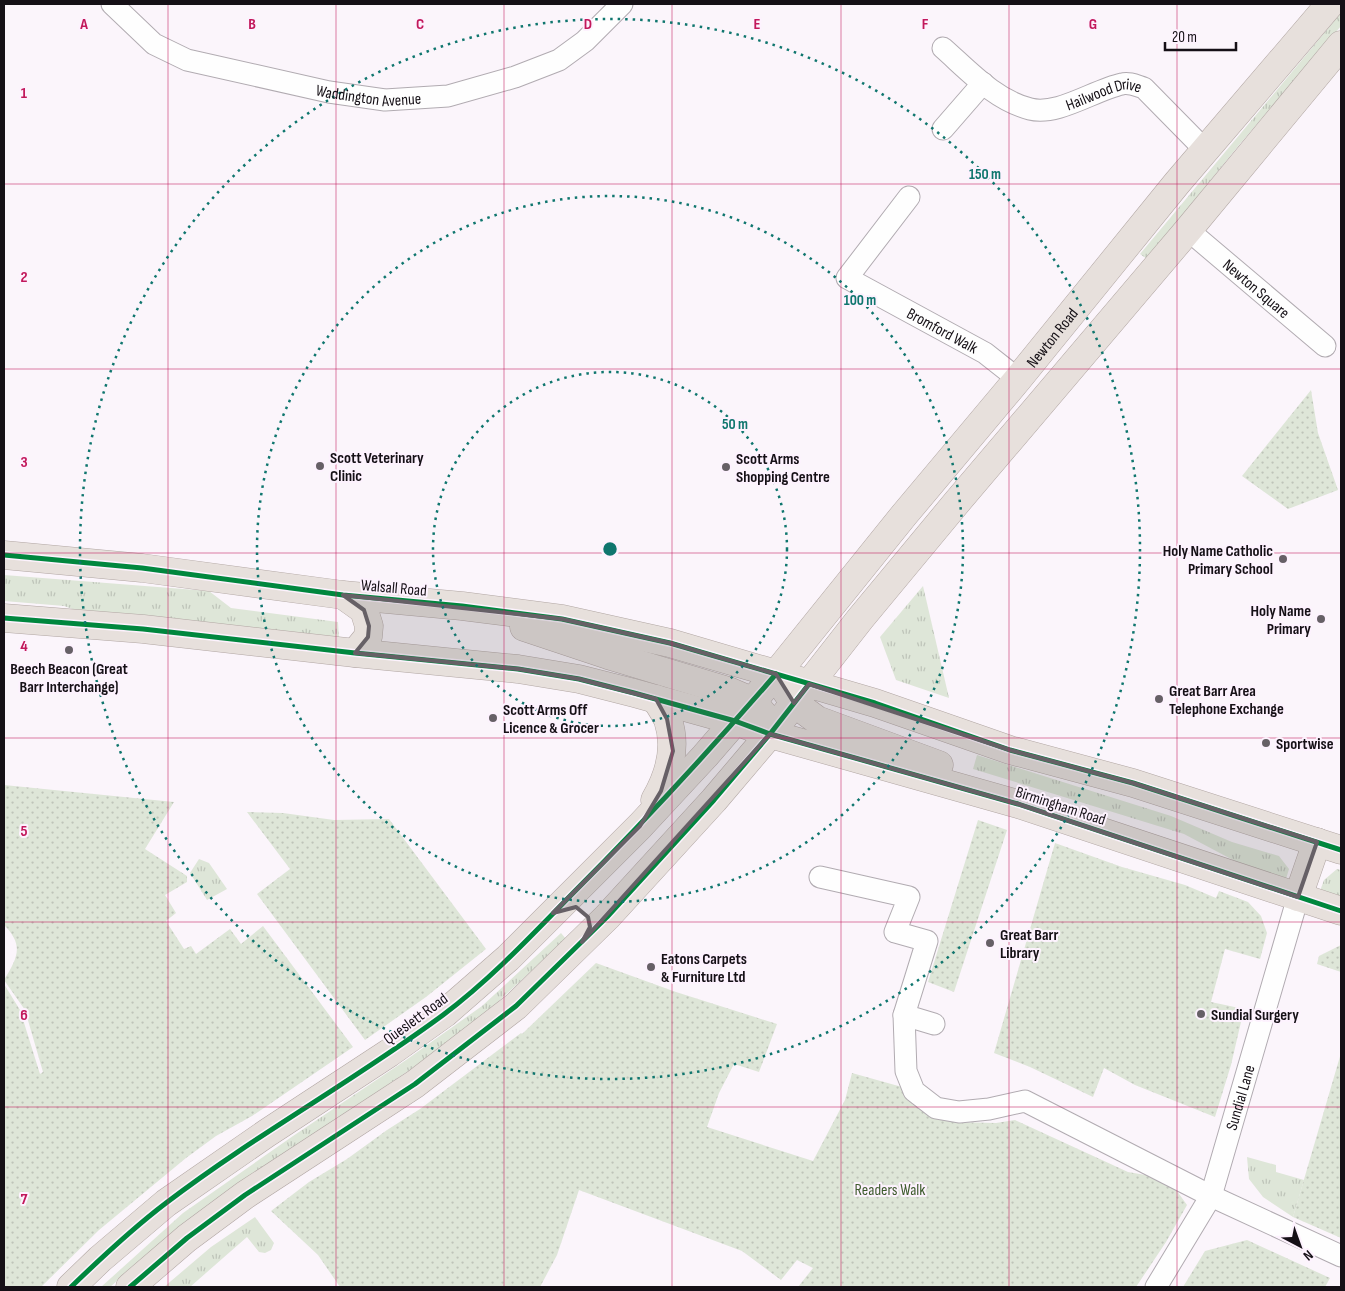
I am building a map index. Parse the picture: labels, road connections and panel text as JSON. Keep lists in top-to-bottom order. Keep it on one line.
{"streets":{"highway":["Newton Road","Walsall Road","Birmingham Road","Queslett Road"],"street":["Waddington Avenue","Hailwood Drive","Newton Square","Bromford Walk","Sundial Lane"]},"crossings":[["Hailwood Drive","Newton Road"],["Newton Square","Newton Road"],["Bromford Walk","Newton Road"],["Newton Road","Walsall Road"],["Newton Road","Birmingham Road"],["Newton Road","Queslett Road"],["Walsall Road","Birmingham Road"],["Walsall Road","Queslett Road"],["Birmingham Road","Queslett Road"],["Birmingham Road","Sundial Lane"]],"parks":["Readers Walk"],"places":["Scott Veterinary Clinic","Scott Arms Shopping Centre","Holy Name Catholic Primary School","Holy Name Primary","Beech Beacon (Great Barr Interchange)","Great Barr Area Telephone Exchange","Scott Arms Off Licence & Grocer","Sportwise","Great Barr Library","Eatons Carpets & Furniture Ltd","Sundial Surgery"],"scale_bar":"20 m","north":"bottom right","grid":{"columns":["A","B","C","D","E","F","G"],"rows":["1","2","3","4","5","6","7"]},"rings":["150 m","100 m","50 m"]}
